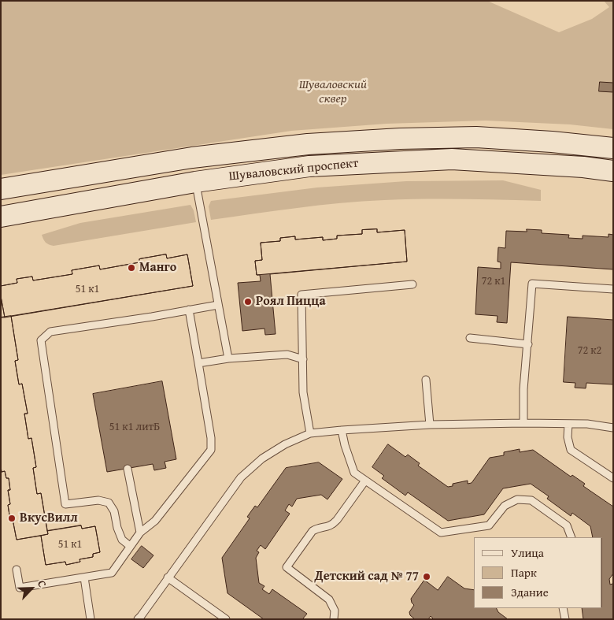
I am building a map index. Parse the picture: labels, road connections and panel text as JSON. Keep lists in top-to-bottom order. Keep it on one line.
{"streets":{"street":["Шуваловский проспект"]},"parks":["Шуваловский сквер"],"places":["Манго","Роял Пицца","ВкусВилл","Детский сад № 77"],"house_numbers":["72 к1","51 к1","72 к2","51 к1 литБ","51 к1"],"legend":["Улица","Парк","Здание"],"north":"top right"}
